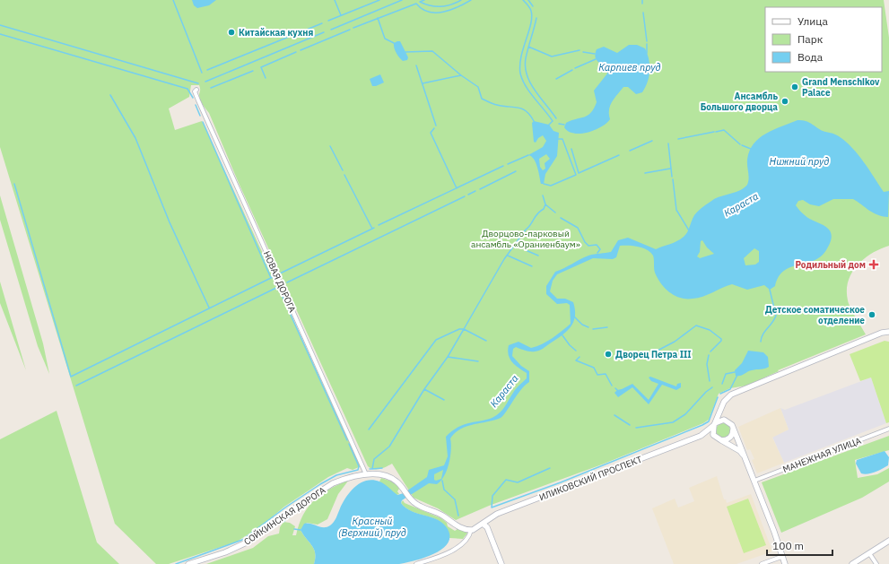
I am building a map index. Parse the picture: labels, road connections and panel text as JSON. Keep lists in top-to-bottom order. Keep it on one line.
{"streets":{"main road":["ИЛИКОВСКИЙ ПРОСПЕКТ","СОЙКИНСКАЯ ДОРОГА"],"street":["НОВАЯ ДОРОГА","МАНЕЖНАЯ УЛИЦА"]},"crossings":[["НОВАЯ ДОРОГА","СОЙКИНСКАЯ ДОРОГА"],["ИЛИКОВСКИЙ ПРОСПЕКТ","СОЙКИНСКАЯ ДОРОГА"]],"water":["Карпиев пруд","Нижний пруд","Караста","Красный (Верхний) пруд"],"parks":["Дворцово-парковый ансамбль «Ораниенбаум»"],"places":{"other":["Китайская кухня","Grand Menschikov Palace","Ансамбль Большого дворца","Детское соматическое отделение","Дворец Петра III"],"health":["Родильный дом"]},"legend":["Улица","Парк","Вода"],"scale_bar":"100 m"}
